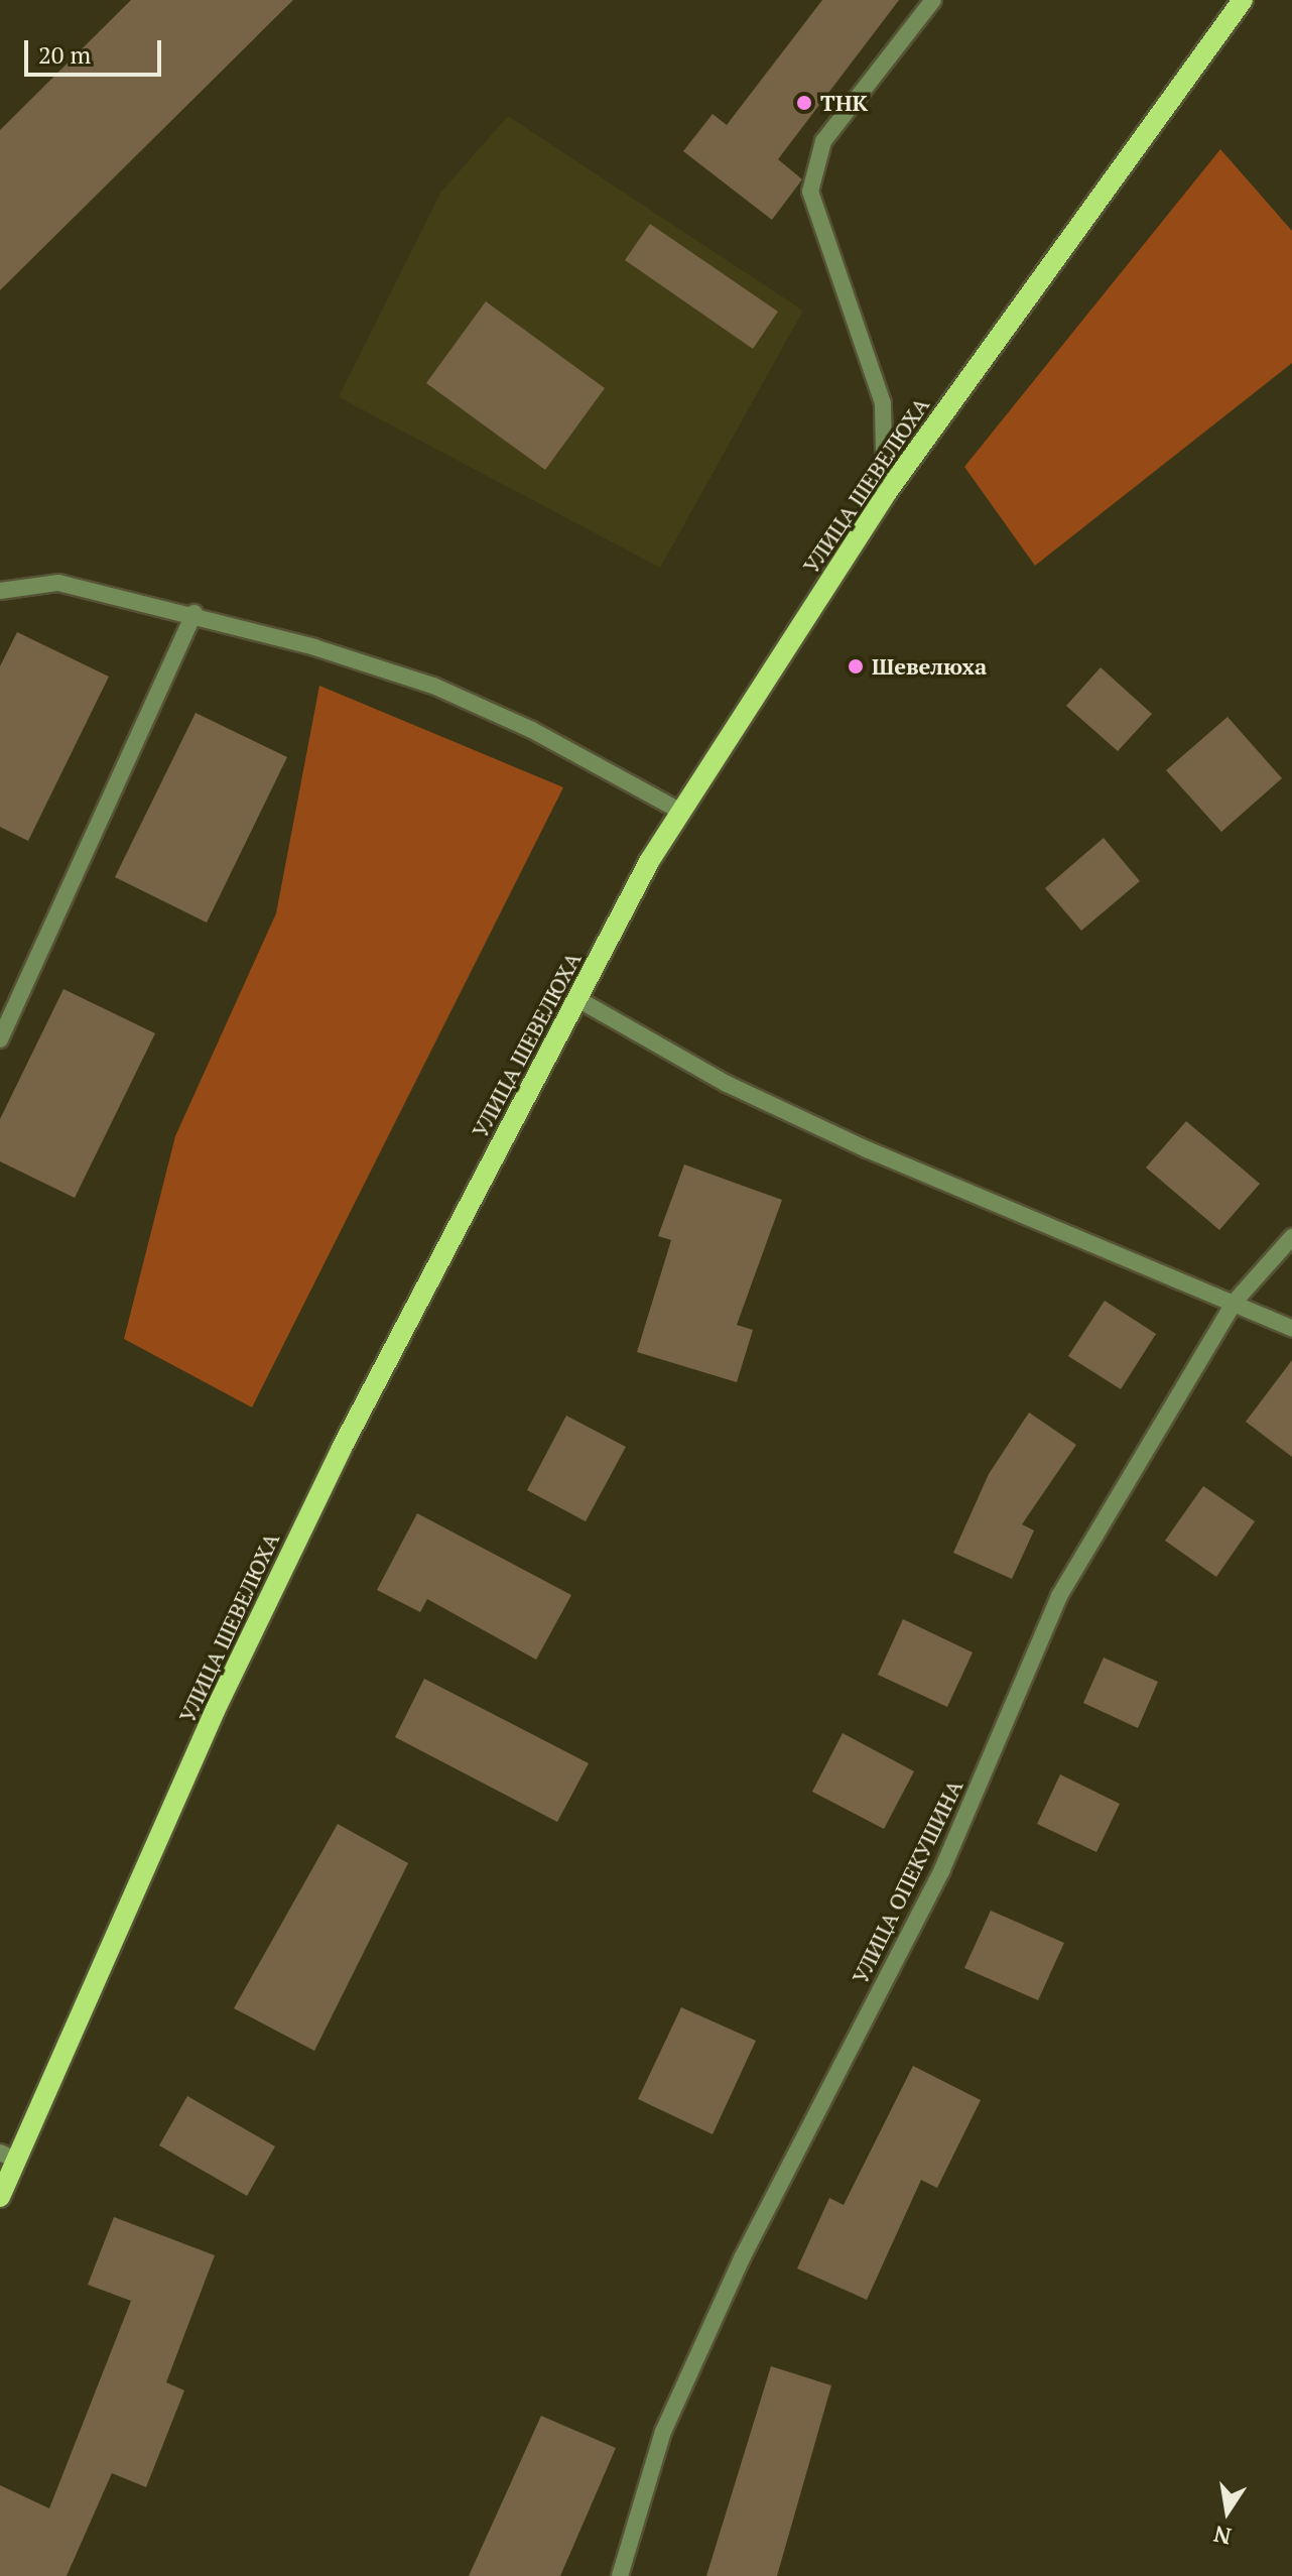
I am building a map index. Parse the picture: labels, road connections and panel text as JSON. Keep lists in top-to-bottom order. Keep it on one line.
{"streets":{"main road":["УЛИЦА ШЕВЕЛЮХА"],"street":["УЛИЦА ОПЕКУШИНА"]},"places":["ТНК","Шевелюха"],"scale_bar":"20 m","north":"bottom"}
